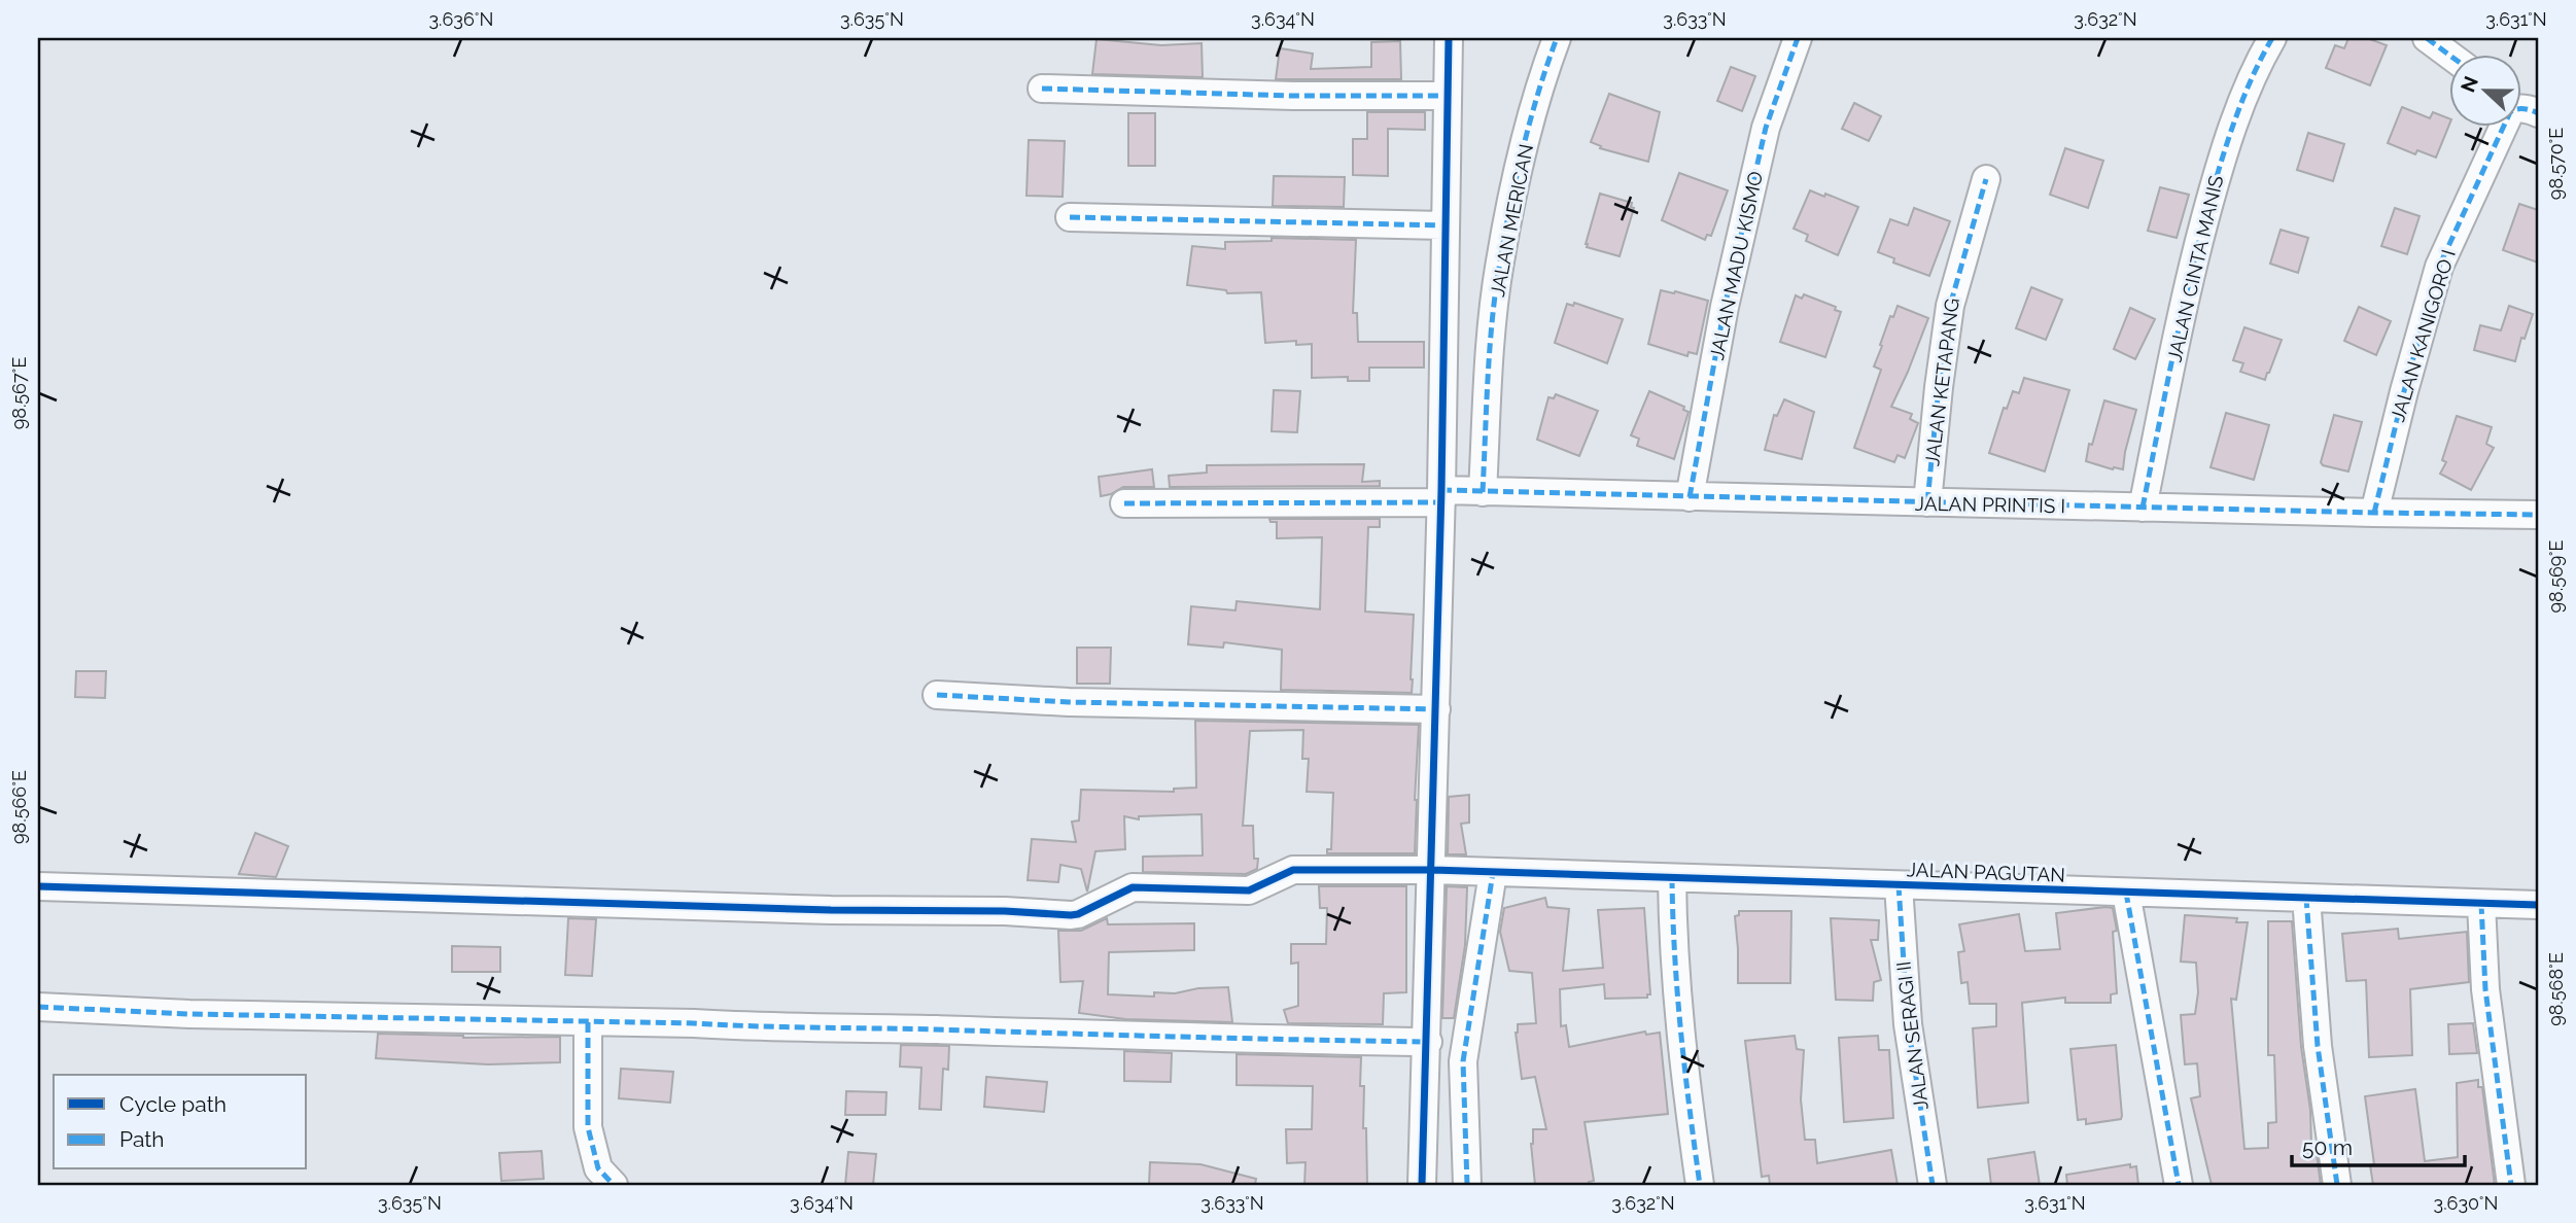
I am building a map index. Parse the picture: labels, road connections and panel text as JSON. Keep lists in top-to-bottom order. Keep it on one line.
{"streets":{"street":["JALAN MERICAN","JALAN MADU KISMO","JALAN CINTA MANIS","JALAN KANIGORO I","JALAN KETAPANG","JALAN PRINTIS I","JALAN PAGUTAN","JALAN SERAGI II"]},"crossings":[["JALAN MERICAN","JALAN PRINTIS I"],["JALAN MADU KISMO","JALAN PRINTIS I"],["JALAN CINTA MANIS","JALAN PRINTIS I"],["JALAN KANIGORO I","JALAN PRINTIS I"],["JALAN KETAPANG","JALAN PRINTIS I"],["JALAN PAGUTAN","JALAN SERAGI II"]],"legend":["Cycle path","Path"],"scale_bar":"50 m","north":"left","coordinates":["3.636°N","3.635°N","3.634°N","3.633°N","3.632°N","3.631°N","98.570°E","98.567°E","98.569°E","98.566°E","98.568°E","3.630°N"]}
